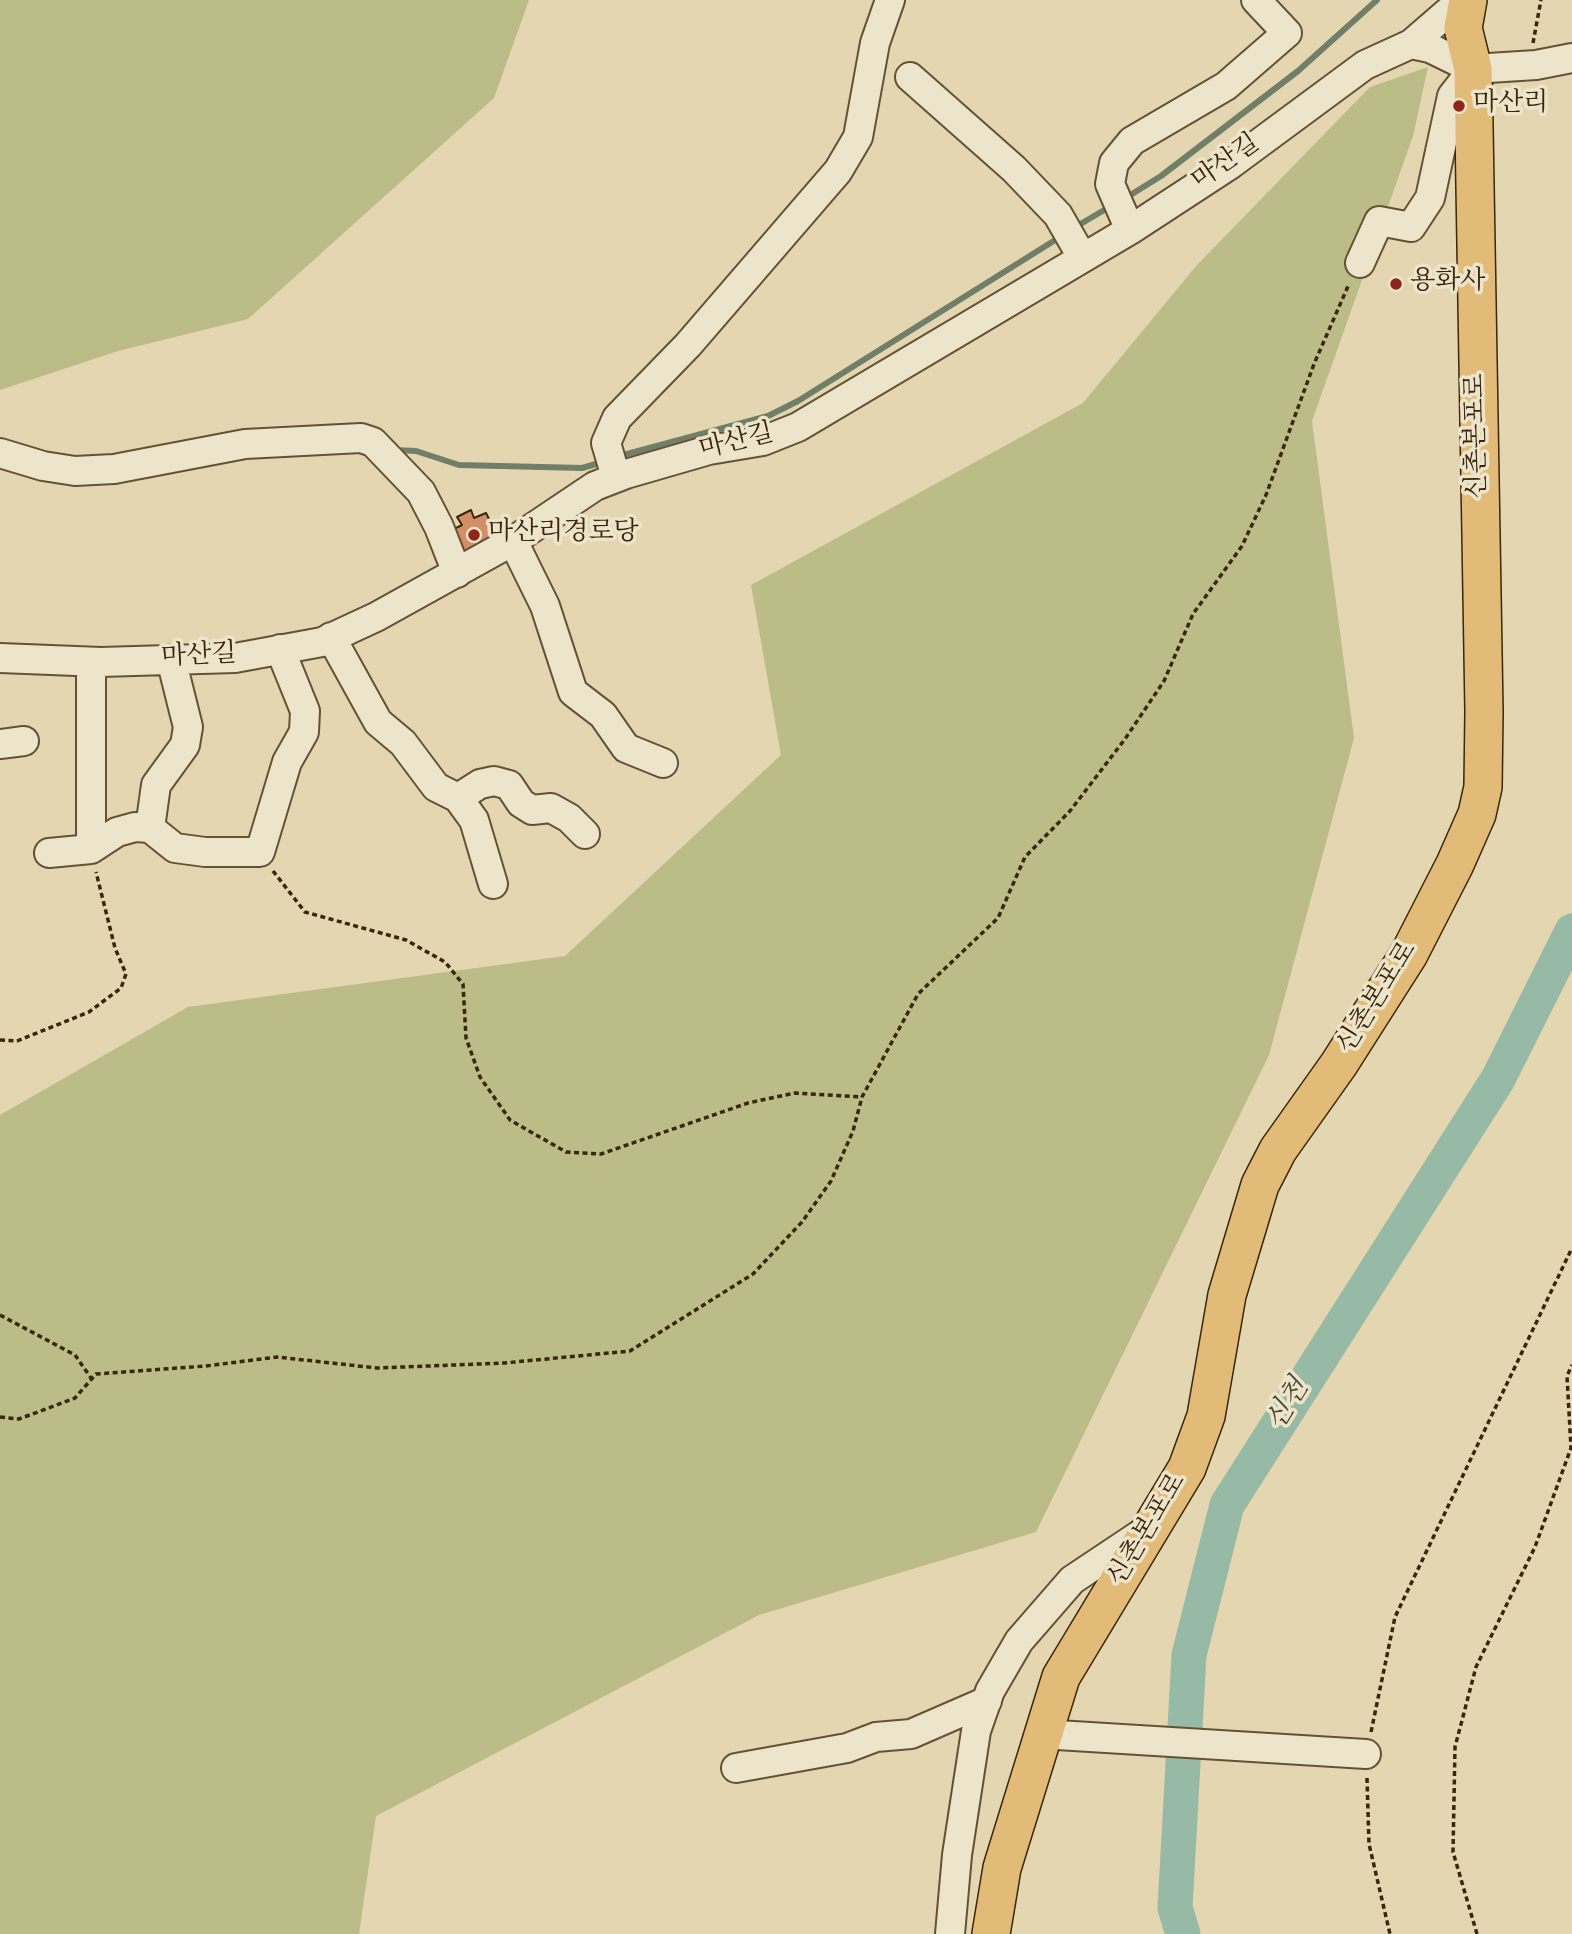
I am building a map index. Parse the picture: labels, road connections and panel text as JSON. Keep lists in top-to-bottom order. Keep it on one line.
{"streets":{"main road":["신촌본포로"],"street":["마산길"]},"water":["신천"],"places":["마산리","용화사","마산리경로당"]}
